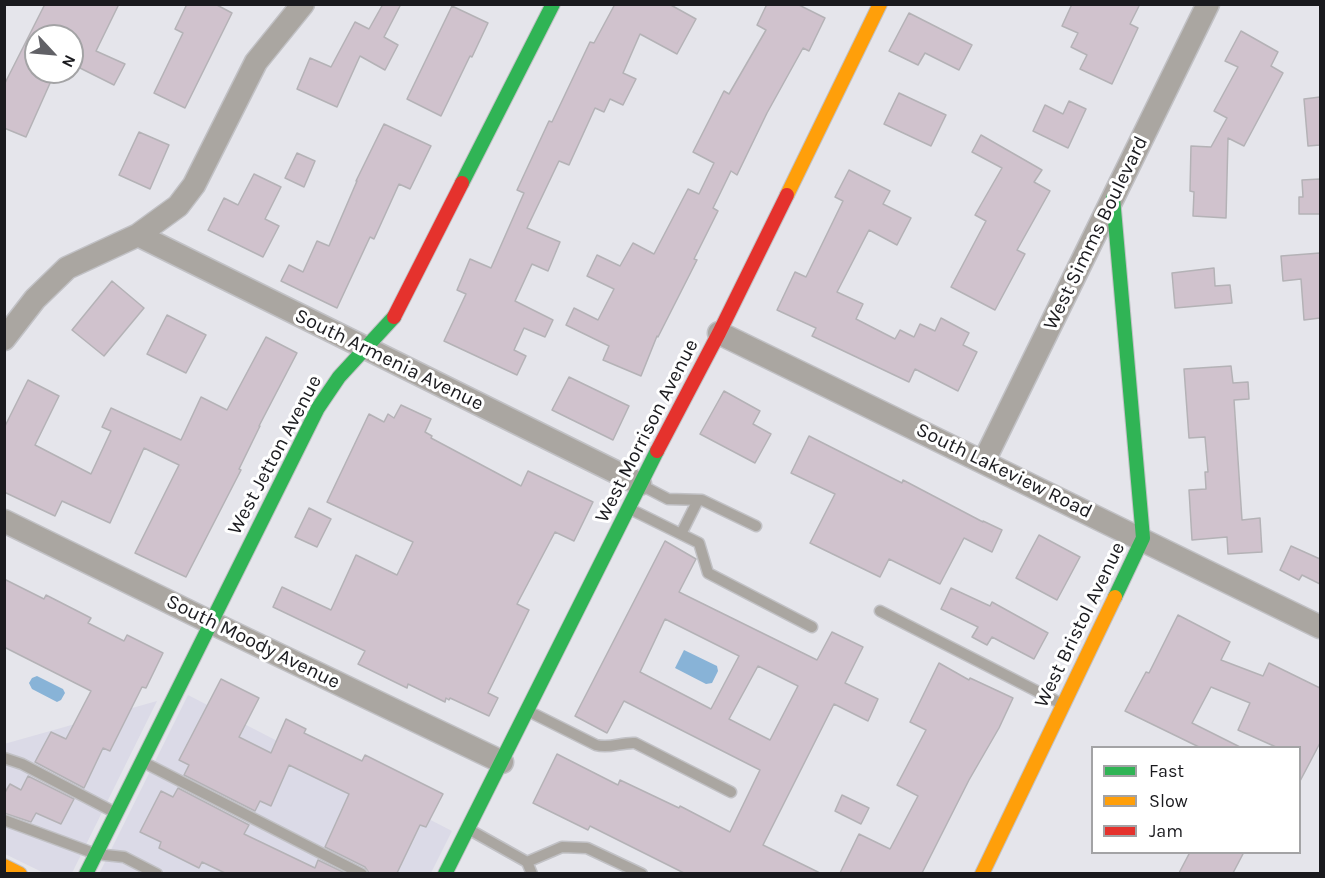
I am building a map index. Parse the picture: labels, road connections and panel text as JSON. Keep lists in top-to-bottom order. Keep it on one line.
{"streets":{"street":["West Simms Boulevard","South Armenia Avenue","West Morrison Avenue","West Jetton Avenue","South Lakeview Road","West Bristol Avenue","South Moody Avenue"]},"crossings":[["West Simms Boulevard","South Lakeview Road"],["West Simms Boulevard","West Bristol Avenue"],["South Armenia Avenue","West Morrison Avenue"],["South Armenia Avenue","West Jetton Avenue"],["West Morrison Avenue","South Lakeview Road"],["West Morrison Avenue","South Moody Avenue"],["West Jetton Avenue","South Moody Avenue"],["South Lakeview Road","West Bristol Avenue"]],"legend":["Fast","Slow","Jam"],"north":"bottom right"}
